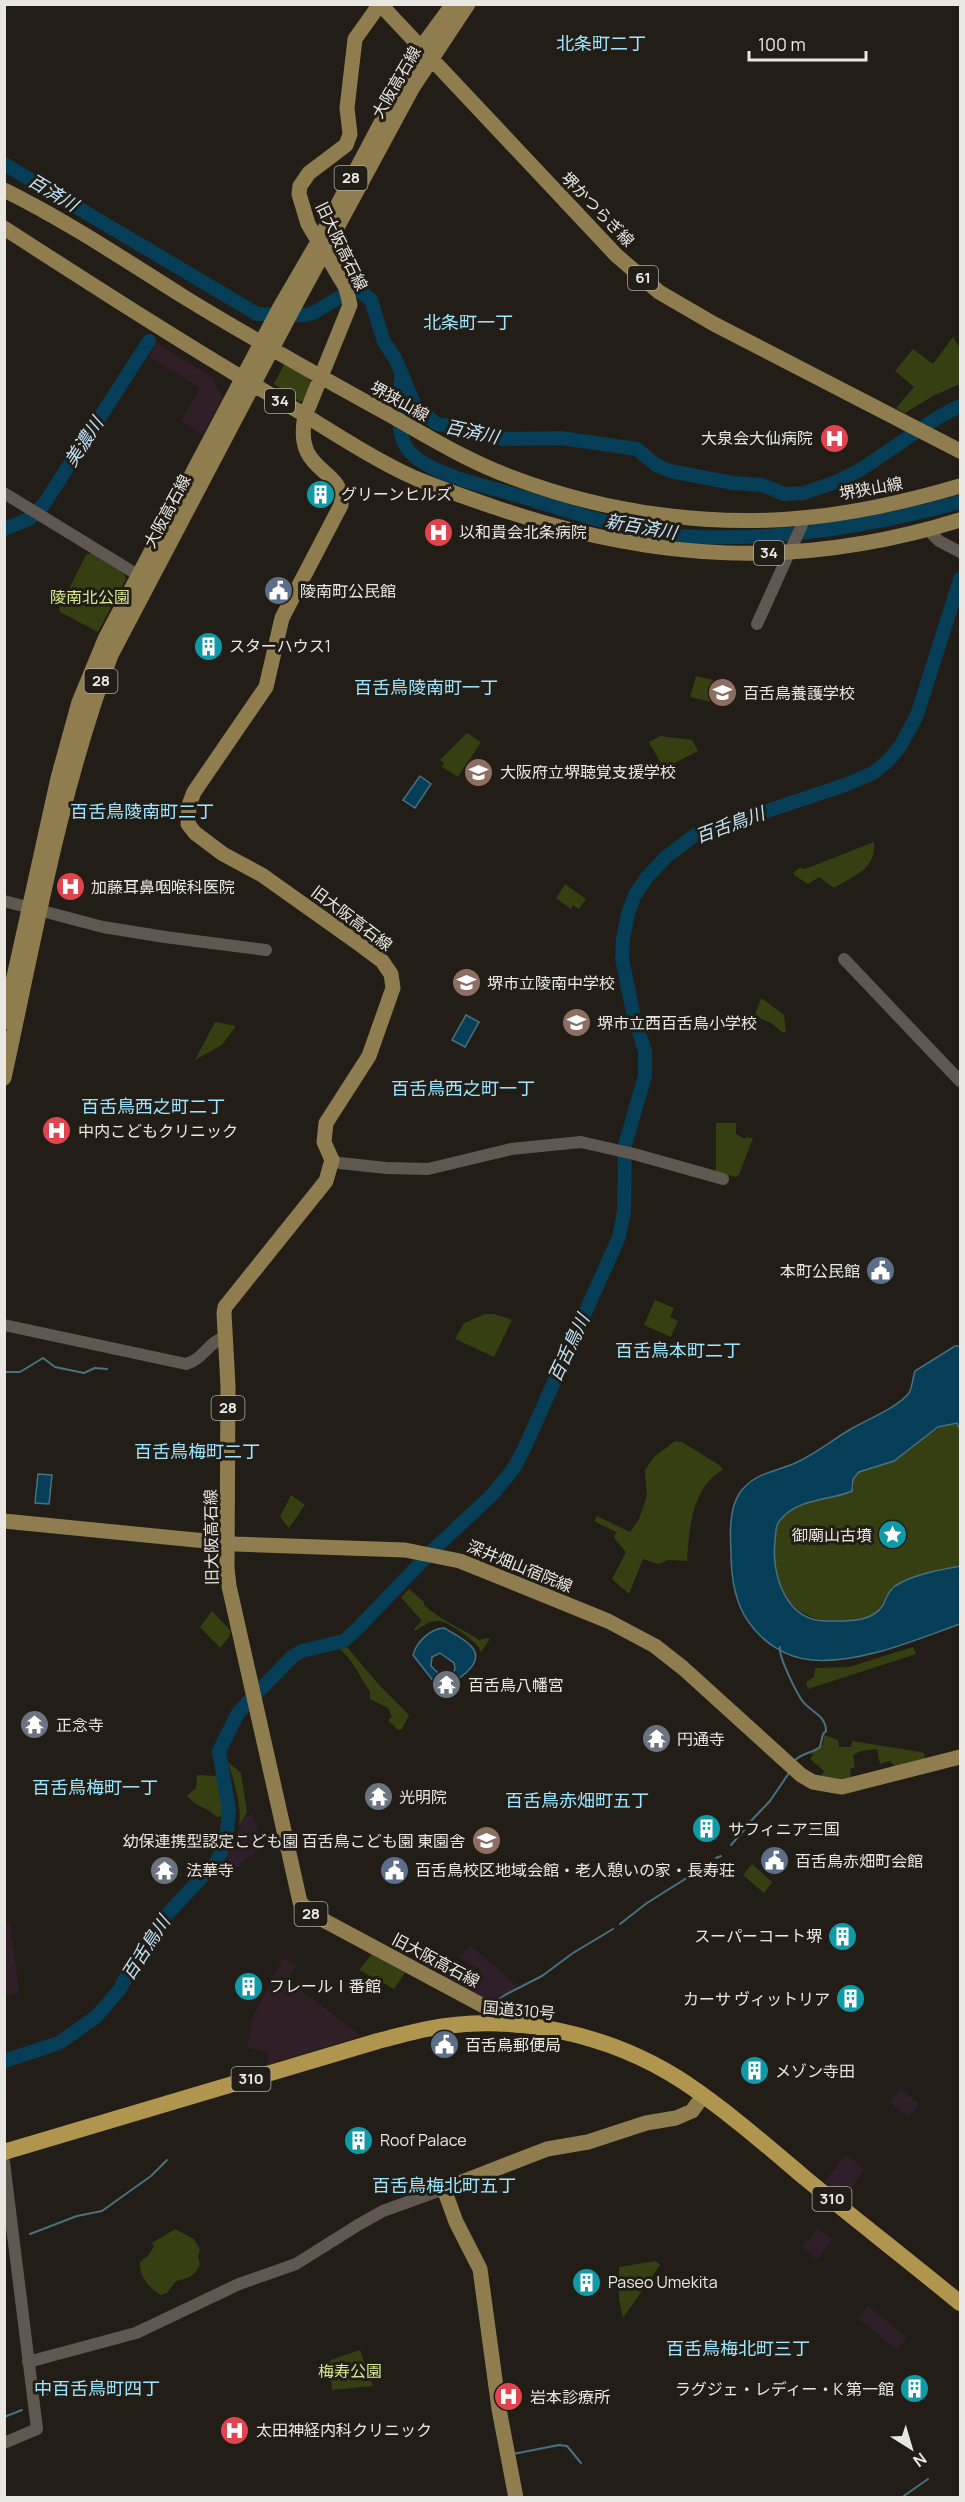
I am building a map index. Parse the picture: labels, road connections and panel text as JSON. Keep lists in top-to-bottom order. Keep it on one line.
{"streets":{"highway":["国道310号","310"],"main road":["大阪高石線","28","堺かつらぎ線","旧大阪高石線","61","34","堺狭山線","深井畑山宿院線"]},"crossings":[["大阪高石線","堺かつらぎ線"],["大阪高石線","旧大阪高石線"],["大阪高石線","34"],["大阪高石線","堺狭山線"],["堺かつらぎ線","旧大阪高石線"],["旧大阪高石線","34"],["旧大阪高石線","堺狭山線"],["旧大阪高石線","深井畑山宿院線"],["旧大阪高石線","国道310号"]],"districts":["北条町二丁","北条町一丁","百舌鳥陵南町一丁","百舌鳥陵南町二丁","百舌鳥西之町一丁","百舌鳥西之町二丁","百舌鳥本町二丁","百舌鳥梅町二丁","百舌鳥梅町一丁","百舌鳥赤畑町五丁","百舌鳥梅北町五丁","百舌鳥梅北町三丁","中百舌鳥町四丁"],"water":["百済川","美濃川","新百済川","百舌鳥川"],"parks":["陵南北公園","梅寿公園"],"places":{"hospital":["大泉会大仙病院","以和貴会北条病院","加藤耳鼻咽喉科医院","中内こどもクリニック","岩本診療所","太田神経内科クリニック"],"building":["グリーンヒルズ","スターハウス1","サフィニア三国","スーパーコート堺","フレールⅠ番館","カーサ ヴィットリア","メゾン寺田","Roof Palace","Paseo Umekita","ラグジェ・レディー・K 第一館"],"public building":["陵南町公民館","本町公民館","百舌鳥赤畑町会館","百舌鳥校区地域会館・老人憩いの家・長寿荘","百舌鳥郵便局"],"school or university":["百舌鳥養護学校","大阪府立堺聴覚支援学校","堺市立陵南中学校","堺市立西百舌鳥小学校","幼保連携型認定こども園 百舌鳥こども園 東園舎"],"place":["御廟山古墳"],"temple":["百舌鳥八幡宮","正念寺","円通寺","光明院","法華寺"]},"scale_bar":"100 m","north":"bottom right"}
